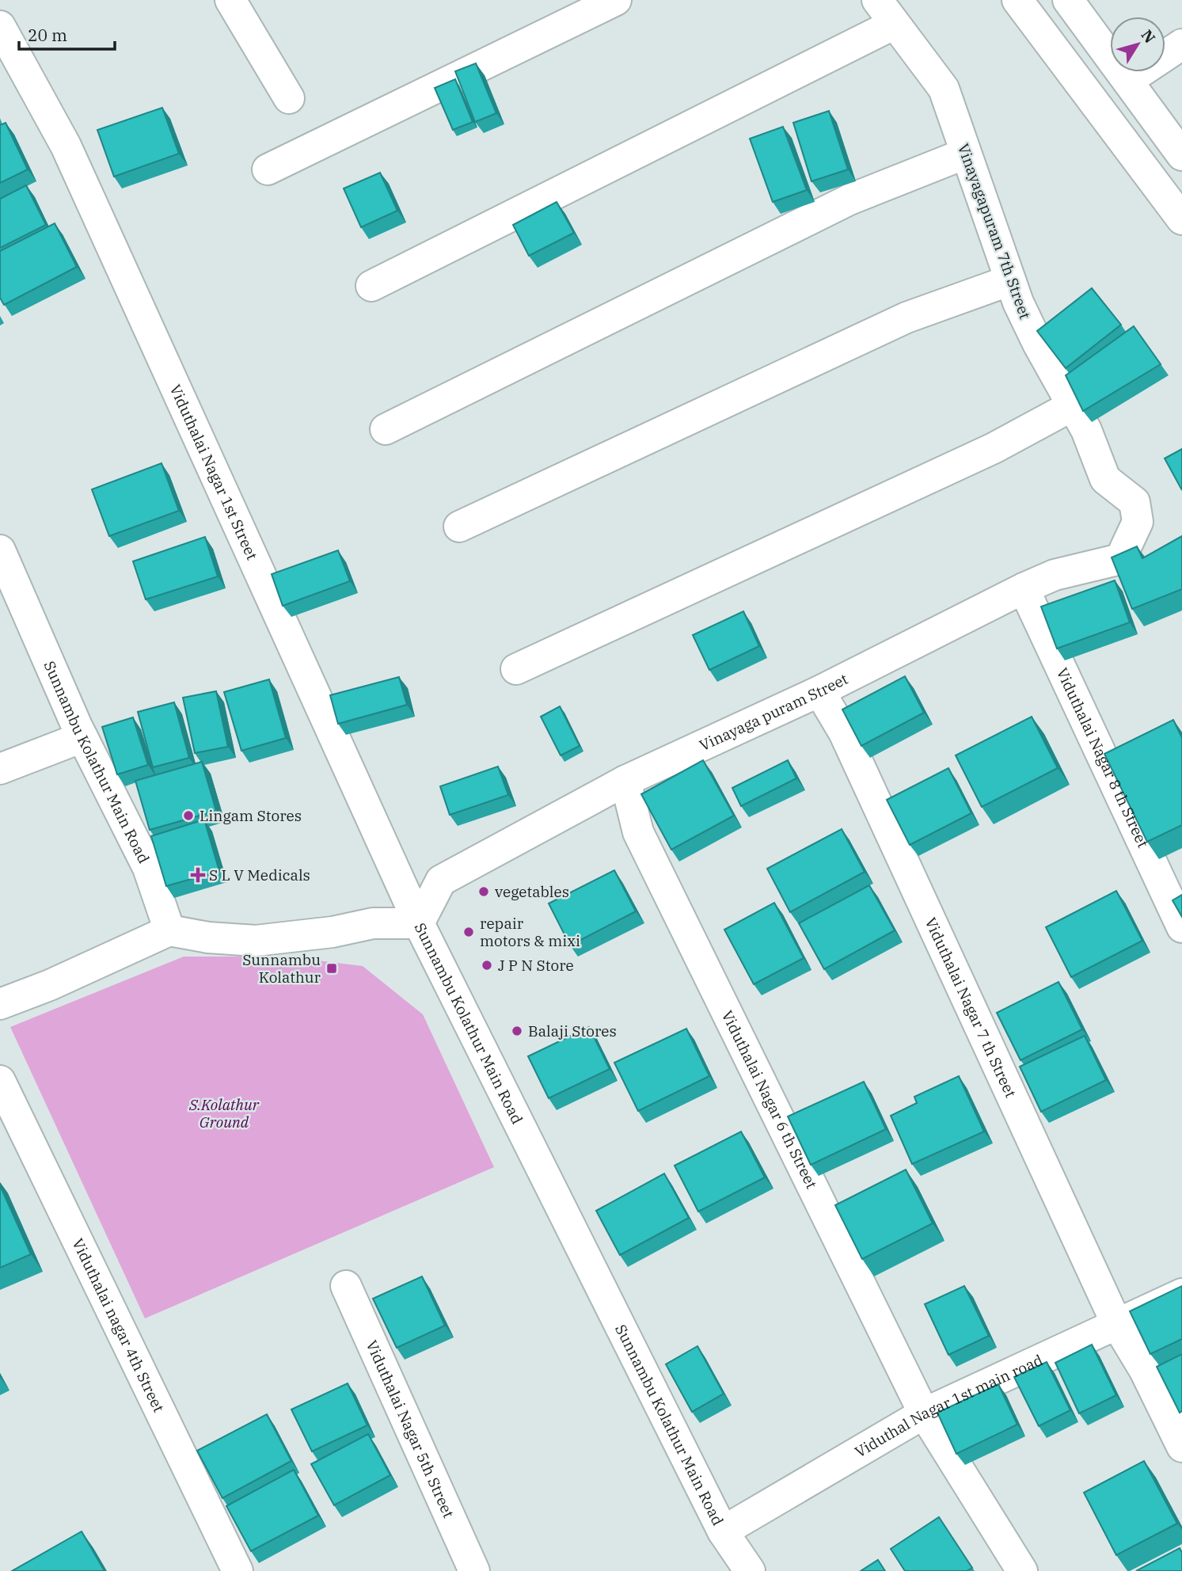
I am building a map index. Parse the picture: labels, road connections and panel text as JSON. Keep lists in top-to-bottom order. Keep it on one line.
{"streets":{"street":["Vinayagapuram 7th Street","Viduthalai Nagar 1st Street","Vinayaga puram Street","Viduthalai Nagar 8 th Street","Sunnambu Kolathur Main Road","Viduthalai Nagar 7 th Street","Viduthalai Nagar 6 th Street","Viduthalai nagar 4th Street","Viduthal Nagar 1st main road","Viduthalai Nagar 5th Street"]},"crossings":[["Vinayagapuram 7th Street","Vinayaga puram Street"],["Viduthalai Nagar 1st Street","Vinayaga puram Street"],["Viduthalai Nagar 1st Street","Sunnambu Kolathur Main Road"],["Vinayaga puram Street","Viduthalai Nagar 8 th Street"],["Vinayaga puram Street","Sunnambu Kolathur Main Road"],["Vinayaga puram Street","Viduthalai Nagar 7 th Street"],["Vinayaga puram Street","Viduthalai Nagar 6 th Street"],["Sunnambu Kolathur Main Road","Viduthal Nagar 1st main road"],["Viduthalai Nagar 7 th Street","Viduthal Nagar 1st main road"],["Viduthalai Nagar 6 th Street","Viduthal Nagar 1st main road"]],"parks":["S.Kolathur Ground"],"places":{"other":["Lingam Stores","vegetables","repair motors & mixi","J P N Store","Balaji Stores"],"health":["S L V Medicals"],"transit":["Sunnambu Kolathur"]},"scale_bar":"20 m","north":"top right"}
